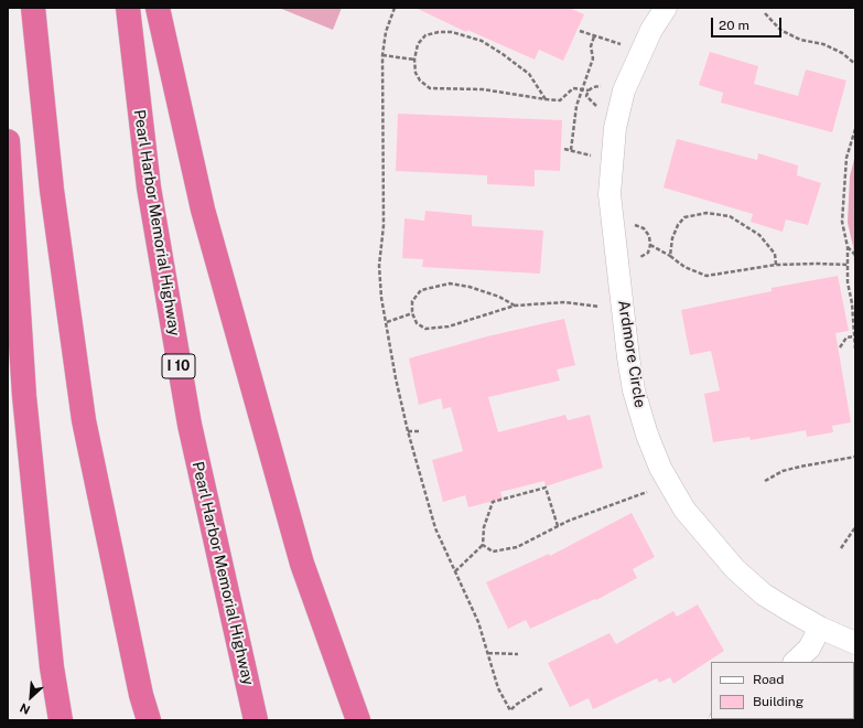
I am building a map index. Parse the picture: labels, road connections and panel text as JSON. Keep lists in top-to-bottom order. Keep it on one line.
{"streets":{"highway":["Pearl Harbor Memorial Highway","I 10"],"street":["Ardmore Circle"]},"legend":["Road","Building"],"scale_bar":"20 m","north":"bottom left"}
